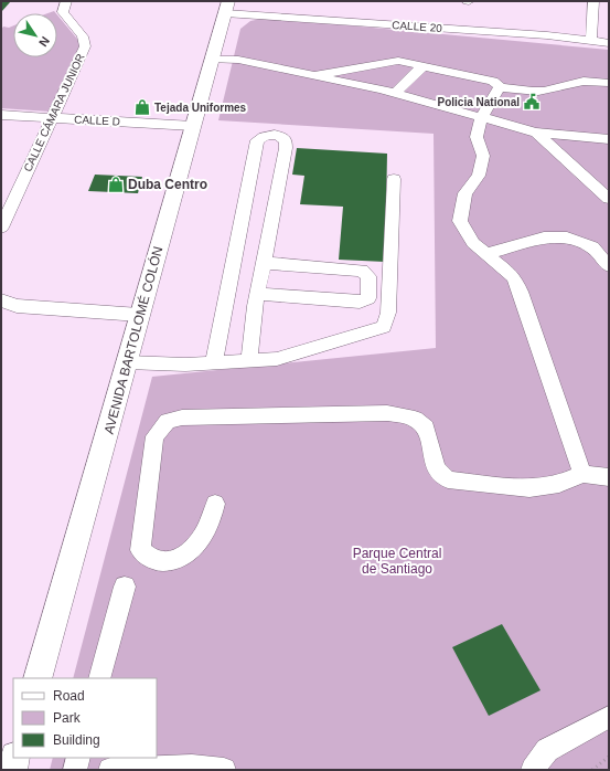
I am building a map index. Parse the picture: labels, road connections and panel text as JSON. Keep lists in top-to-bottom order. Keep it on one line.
{"streets":{"main road":["AVENIDA BARTOLOMÉ COLÓN"],"street":["CALLE 20","CALLE CÁMARA JUNIOR","CALLE D"]},"crossings":[["CALLE 20","AVENIDA BARTOLOMÉ COLÓN"],["CALLE CÁMARA JUNIOR","CALLE D"],["CALLE D","AVENIDA BARTOLOMÉ COLÓN"]],"parks":["Parque Central de Santiago"],"places":{"public building":["Policia National"],"shop":["Tejada Uniformes","Duba Centro"]},"legend":["Road","Park","Building"],"north":"bottom right"}
